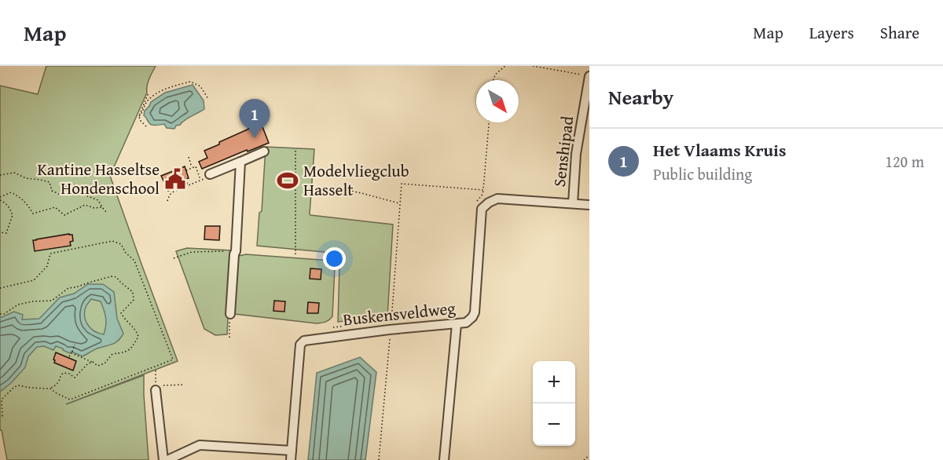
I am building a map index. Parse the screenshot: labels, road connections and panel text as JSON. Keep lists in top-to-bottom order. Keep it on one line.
{"streets":{"street":["Senshipad","Buskensveldweg"]},"crossings":[["Senshipad","Buskensveldweg"]],"places":{"public building":["Kantine Hasseltse Hondenschool"],"sports":["Modelvliegclub Hasselt"]},"north":"bottom right","page":{"header":"Map","nav":["Map","Layers","Share"],"heading":"Nearby","pins":"1","list":[{"mark":"1","name":"Het Vlaams Kruis","note":"Public building","value":"120 m"}],"map_buttons":["+","−"]}}
